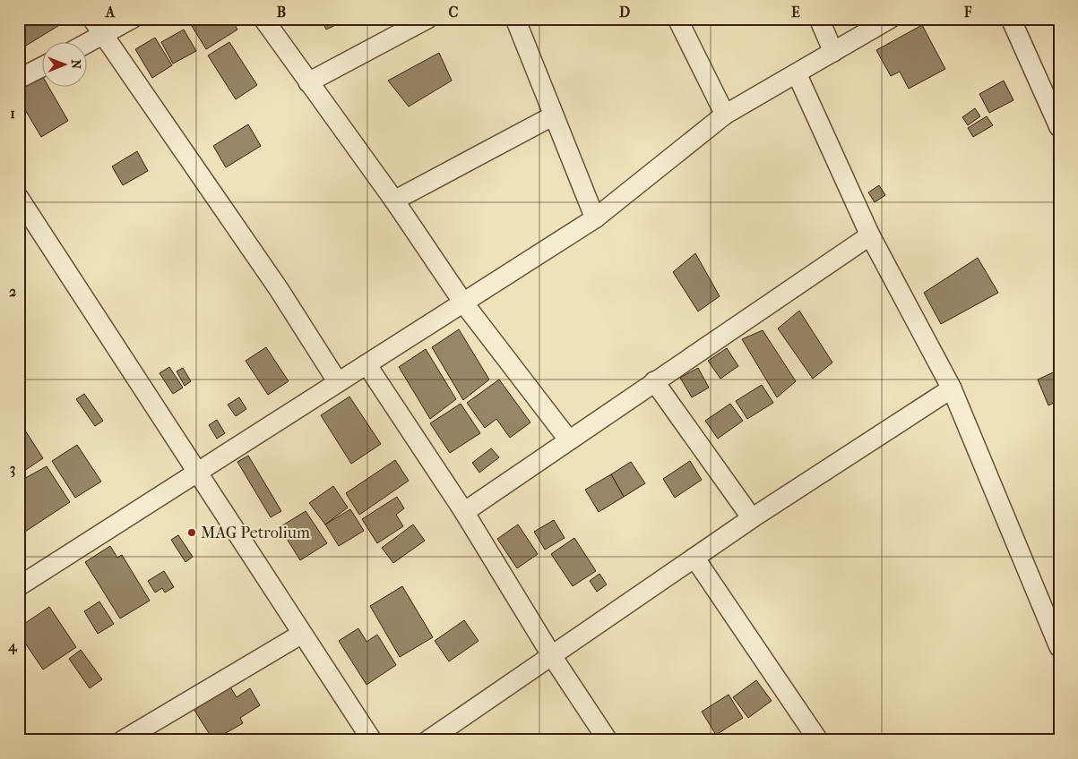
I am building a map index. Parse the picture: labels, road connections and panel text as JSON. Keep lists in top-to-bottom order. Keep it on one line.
{"places":["MAG Petrolium"],"north":"right","grid":{"columns":["A","B","C","D","E","F"],"rows":["1","2","3","4"]}}
